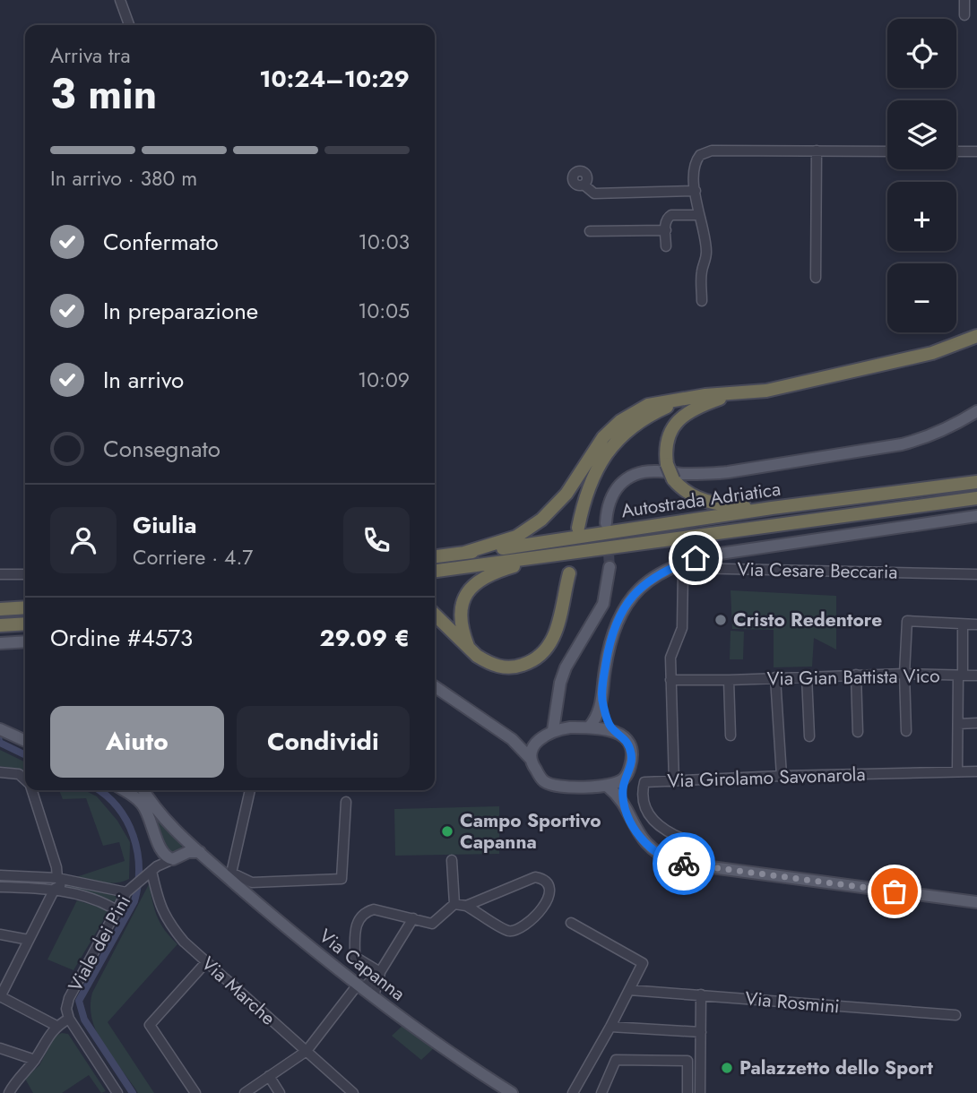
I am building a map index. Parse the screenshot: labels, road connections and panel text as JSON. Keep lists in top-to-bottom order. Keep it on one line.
{"streets":{"highway":["Autostrada Adriatica"],"main road":["Via Capanna"],"street":["Via Cesare Beccaria","Via Gian Battista Vico","Via Girolamo Savonarola","Viale dei Pini","Via Marche","Via Rosmini"]},"crossings":[["Via Cesare Beccaria","Via Gian Battista Vico"],["Via Cesare Beccaria","Via Girolamo Savonarola"],["Viale dei Pini","Via Marche"]],"places":["Cristo Redentore","Campo Sportivo Capanna","Palazzetto dello Sport"],"page":{"map_buttons":["+","−"],"heading":["3 min","Arriva tra","10:24–10:29"],"panel":["Giulia","Corriere · 4.7","Ordine #4573","29.09 €"],"bar":"In arrivo · 380 m","list":[["Confermato","10:03"],["In preparazione","10:05"],["In arrivo","10:09"],"Consegnato"],"buttons":["Aiuto","Condividi"]}}
